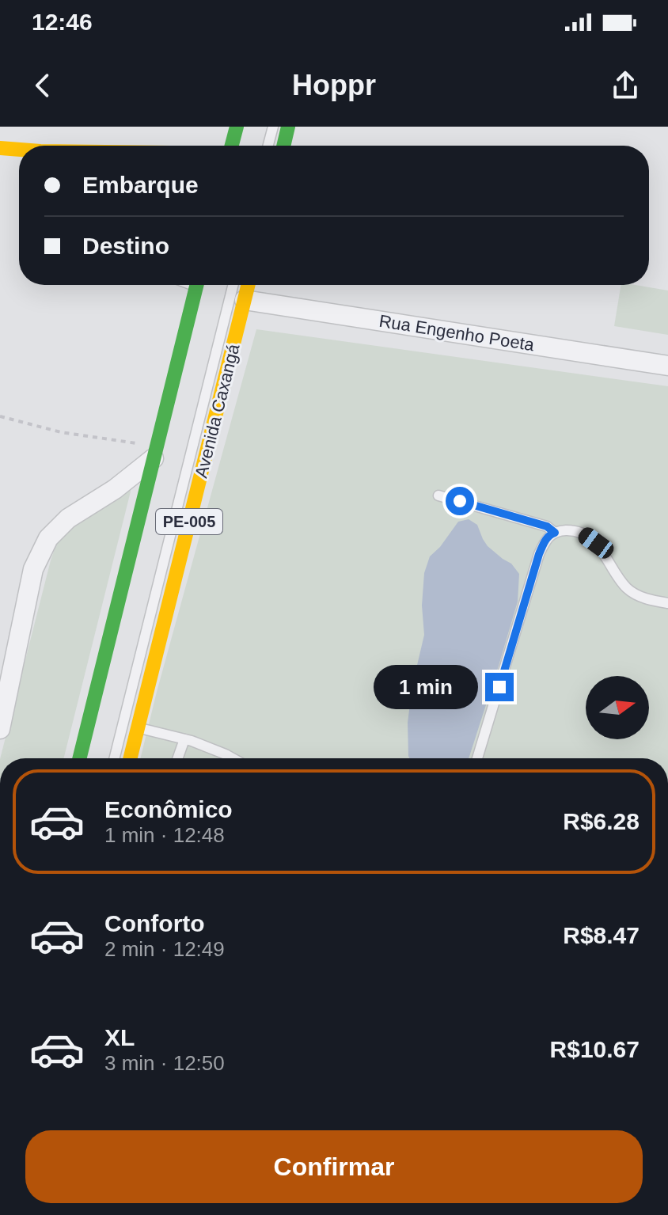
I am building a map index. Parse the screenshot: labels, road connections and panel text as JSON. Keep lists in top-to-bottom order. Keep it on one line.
{"streets":{"main road":["Avenida Caxangá","PE-005"],"street":["Rua Engenho Poeta"]},"crossings":[["Rua Engenho Poeta","Avenida Caxangá"]],"north":"right","page":{"status":"12:46","header":"Hoppr","banner":["Embarque","Destino"],"bubble":"1 min","list":[{"name":"Econômico","note":"1 min · 12:48","value":"R$6.28"},{"name":"Conforto","note":"2 min · 12:49","value":"R$8.47"},{"name":"XL","note":"3 min · 12:50","value":"R$10.67"}],"buttons":"Confirmar"}}
